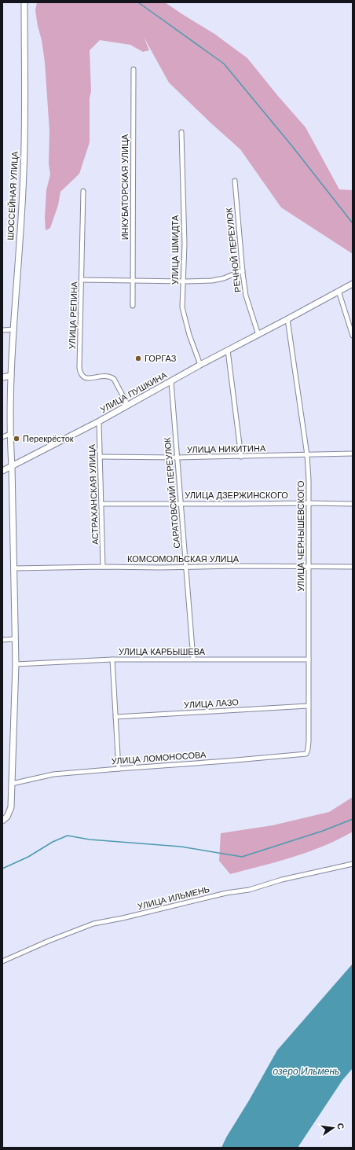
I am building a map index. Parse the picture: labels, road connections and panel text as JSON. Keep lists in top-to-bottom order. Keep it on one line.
{"streets":{"main road":["ШОССЕЙНАЯ УЛИЦА","УЛИЦА ПУШКИНА"],"street":["ИНКУБАТОРСКАЯ УЛИЦА","УЛИЦА ШМИДТА","РЕЧНОЙ ПЕРЕУЛОК","УЛИЦА РЕПИНА","УЛИЦА НИКИТИНА","САРАТОВСКИЙ ПЕРЕУЛОК","АСТРАХАНСКАЯ УЛИЦА","УЛИЦА ДЗЕРЖИНСКОГО","УЛИЦА ЧЕРНЫШЕВСКОГО","КОМСОМОЛЬСКАЯ УЛИЦА","УЛИЦА КАРБЫШЕВА","УЛИЦА ЛАЗО","УЛИЦА ЛОМОНОСОВА","УЛИЦА ИЛЬМЕНЬ"]},"crossings":[["ШОССЕЙНАЯ УЛИЦА","УЛИЦА ПУШКИНА"],["ШОССЕЙНАЯ УЛИЦА","КОМСОМОЛЬСКАЯ УЛИЦА"],["ШОССЕЙНАЯ УЛИЦА","УЛИЦА КАРБЫШЕВА"],["ШОССЕЙНАЯ УЛИЦА","УЛИЦА ЛОМОНОСОВА"],["УЛИЦА ШМИДТА","УЛИЦА ПУШКИНА"],["РЕЧНОЙ ПЕРЕУЛОК","УЛИЦА ПУШКИНА"],["УЛИЦА РЕПИНА","УЛИЦА ПУШКИНА"],["УЛИЦА ПУШКИНА","САРАТОВСКИЙ ПЕРЕУЛОК"],["УЛИЦА ПУШКИНА","АСТРАХАНСКАЯ УЛИЦА"],["УЛИЦА ПУШКИНА","УЛИЦА ЧЕРНЫШЕВСКОГО"],["УЛИЦА НИКИТИНА","САРАТОВСКИЙ ПЕРЕУЛОК"],["УЛИЦА НИКИТИНА","АСТРАХАНСКАЯ УЛИЦА"],["УЛИЦА НИКИТИНА","УЛИЦА ЧЕРНЫШЕВСКОГО"],["САРАТОВСКИЙ ПЕРЕУЛОК","УЛИЦА ДЗЕРЖИНСКОГО"],["САРАТОВСКИЙ ПЕРЕУЛОК","КОМСОМОЛЬСКАЯ УЛИЦА"],["САРАТОВСКИЙ ПЕРЕУЛОК","УЛИЦА КАРБЫШЕВА"],["АСТРАХАНСКАЯ УЛИЦА","УЛИЦА ДЗЕРЖИНСКОГО"],["АСТРАХАНСКАЯ УЛИЦА","КОМСОМОЛЬСКАЯ УЛИЦА"],["УЛИЦА ДЗЕРЖИНСКОГО","УЛИЦА ЧЕРНЫШЕВСКОГО"],["УЛИЦА ЧЕРНЫШЕВСКОГО","КОМСОМОЛЬСКАЯ УЛИЦА"],["УЛИЦА ЧЕРНЫШЕВСКОГО","УЛИЦА КАРБЫШЕВА"],["УЛИЦА ЧЕРНЫШЕВСКОГО","УЛИЦА ЛАЗО"],["УЛИЦА ЧЕРНЫШЕВСКОГО","УЛИЦА ЛОМОНОСОВА"]],"water":["озеро Ильмень"],"places":["ГОРГАЗ","Перекрёсток"],"north":"right"}
